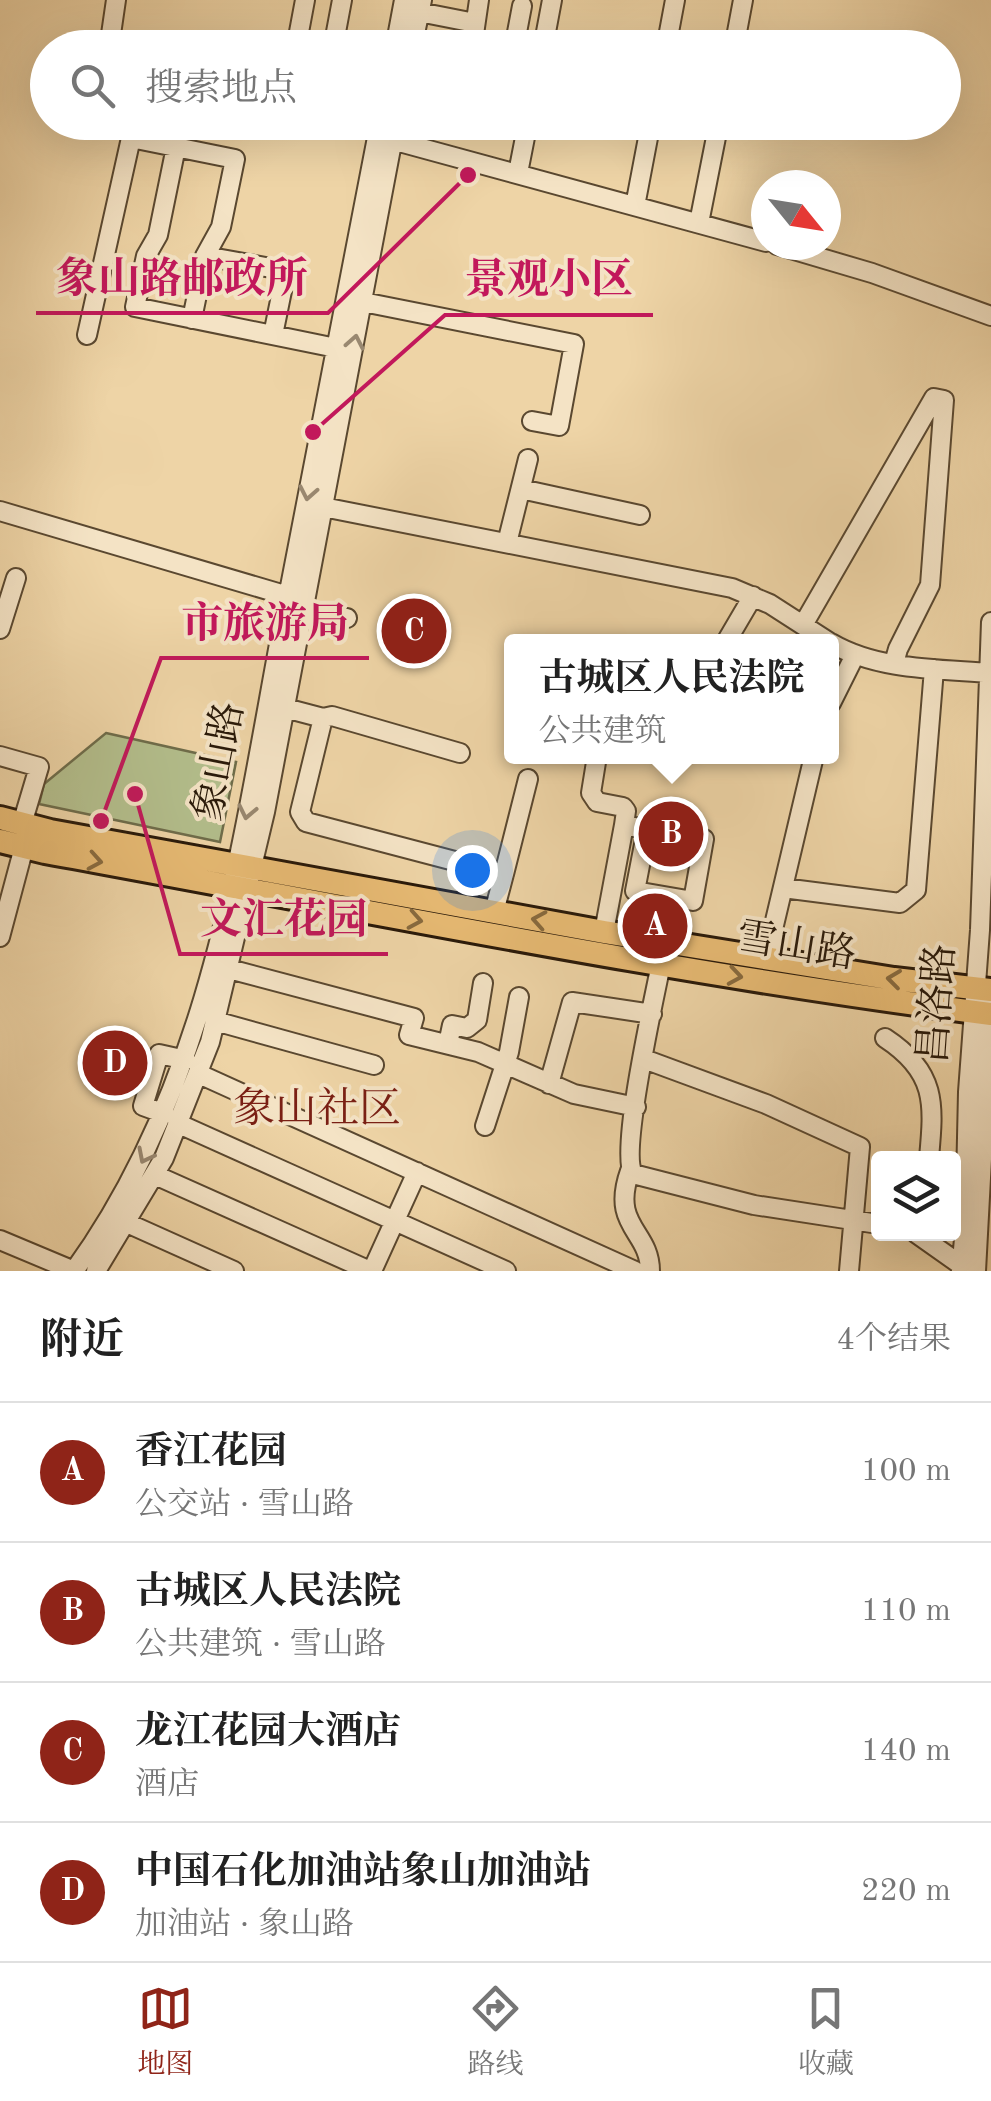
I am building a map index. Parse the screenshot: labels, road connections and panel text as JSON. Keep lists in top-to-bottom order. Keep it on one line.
{"streets":{"main road":["雪山路"],"street":["象山路","昌洛路"]},"crossings":[["象山路","雪山路"],["雪山路","昌洛路"]],"districts":["象山社区"],"places":["象山路邮政所","景观小区","文汇花园","市旅游局"],"north":"bottom right","page":{"search":"搜索地点","pins":["C","B","A","D"],"popup":["古城区人民法院","公共建筑"],"heading":["附近","4个结果"],"list":[{"mark":"A","name":"香江花园","note":"公交站 · 雪山路","value":"100 m"},{"mark":"B","name":"古城区人民法院","note":"公共建筑 · 雪山路","value":"110 m"},{"mark":"C","name":"龙江花园大酒店","note":"酒店","value":"140 m"},{"mark":"D","name":"中国石化加油站象山加油站","note":"加油站 · 象山路","value":"220 m"}],"nav":["地图","路线","收藏"]}}
